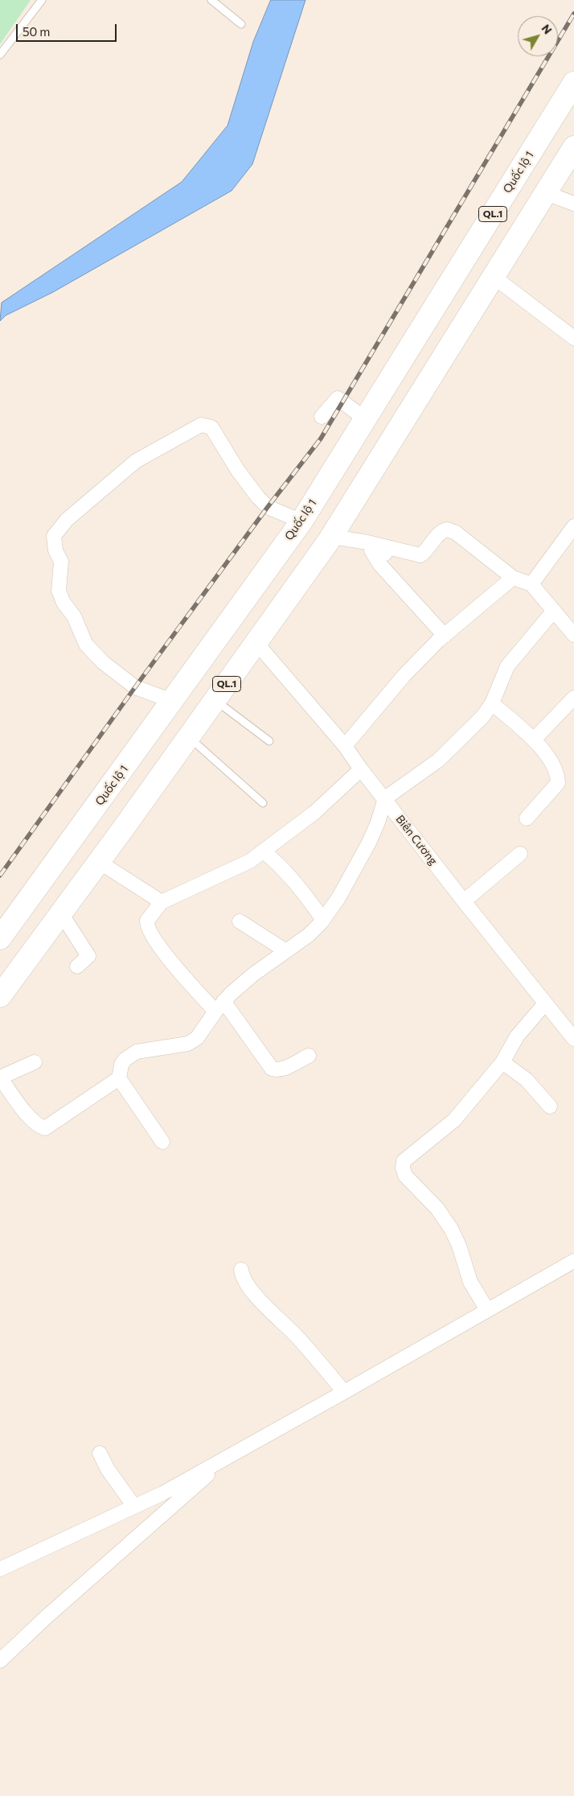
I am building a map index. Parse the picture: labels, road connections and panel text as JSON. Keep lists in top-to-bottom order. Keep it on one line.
{"streets":{"highway":["Quốc lộ 1","QL.1"],"street":["Biên Cương"]},"crossings":[["QL.1","Biên Cương"]],"scale_bar":"50 m","north":"top right"}
